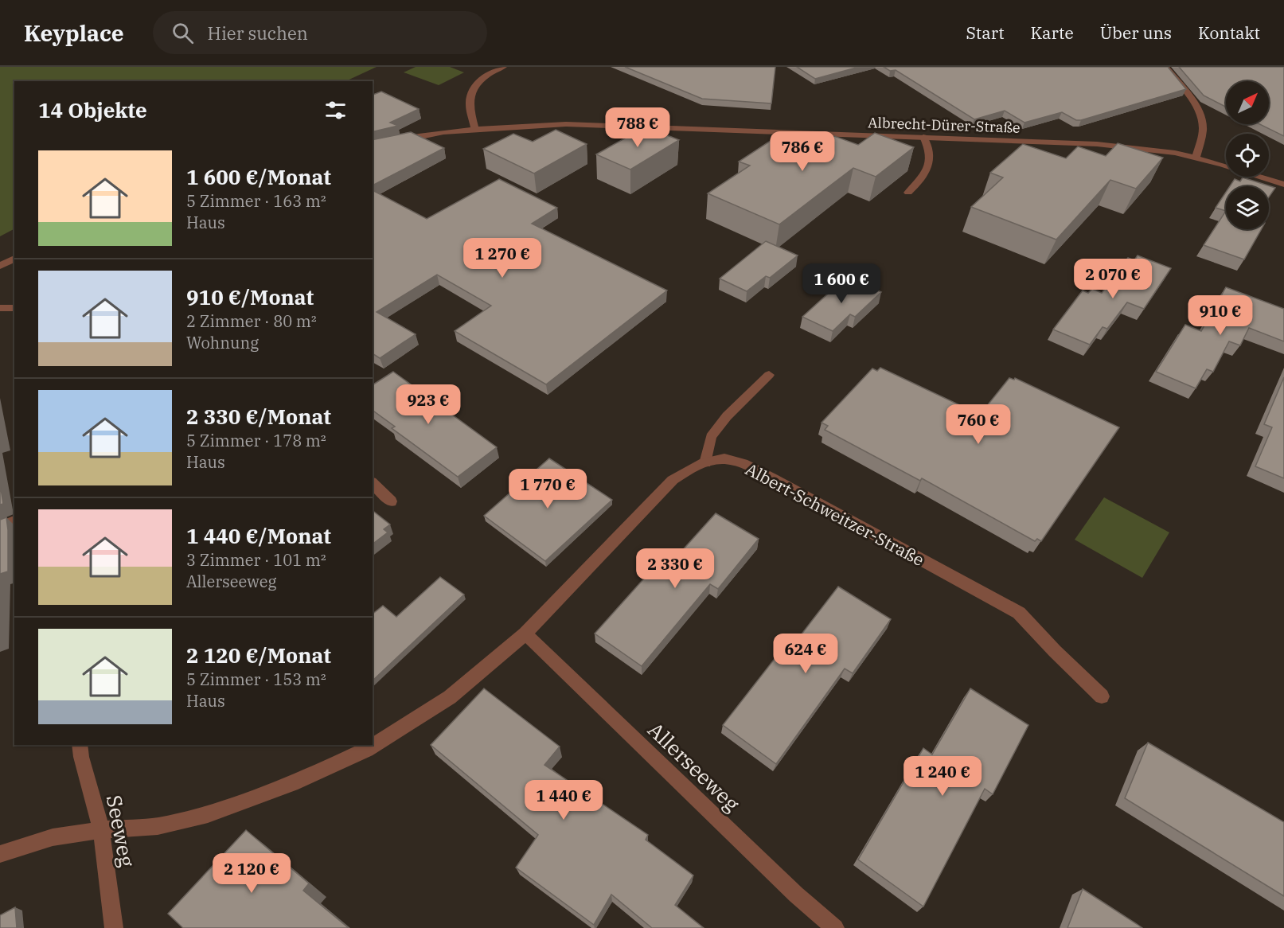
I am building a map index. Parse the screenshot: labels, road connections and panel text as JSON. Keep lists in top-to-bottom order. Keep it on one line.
{"streets":{"street":["Albrecht-Dürer-Straße","Albert-Schweitzer-Straße","Allerseeweg","Seeweg"]},"crossings":[["Albert-Schweitzer-Straße","Allerseeweg"],["Albert-Schweitzer-Straße","Seeweg"]],"north":"top right","page":{"header":"Keyplace","search":"Hier suchen","nav":["Start","Karte","Über uns","Kontakt"],"heading":"14 Objekte","price":["788 €","786 €","1 270 €","2 070 €","1 600 €","910 €","923 €","760 €","1 770 €","2 330 €","624 €","1 240 €","1 440 €","2 120 €"],"list":[{"name":"1 600 €/Monat","note":"5 Zimmer · 163 m² · Haus"},{"name":"910 €/Monat","note":"2 Zimmer · 80 m² · Wohnung"},{"name":"2 330 €/Monat","note":"5 Zimmer · 178 m² · Haus"},{"name":"1 440 €/Monat","note":"3 Zimmer · 101 m² · Allerseeweg"},{"name":"2 120 €/Monat","note":"5 Zimmer · 153 m² · Haus"}]}}
